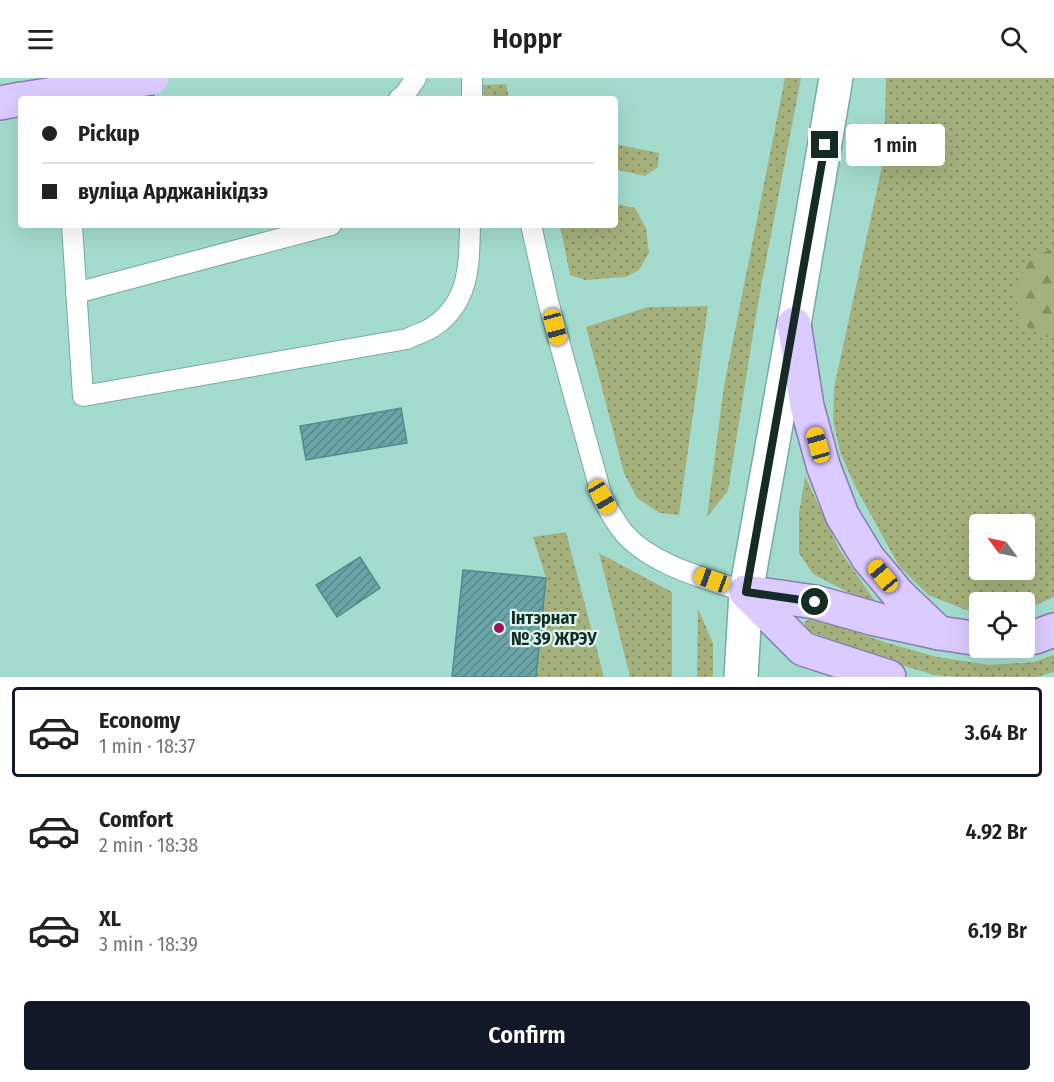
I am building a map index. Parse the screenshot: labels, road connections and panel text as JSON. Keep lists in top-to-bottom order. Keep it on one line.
{"places":["Інтэрнат № 39 ЖРЭУ"],"north":"top left","page":{"header":"Hoppr","banner":["Pickup","вуліца Арджанікідзэ"],"bubble":"1 min","list":[{"name":"Economy","note":"1 min · 18:37","value":"3.64 Br"},{"name":"Comfort","note":"2 min · 18:38","value":"4.92 Br"},{"name":"XL","note":"3 min · 18:39","value":"6.19 Br"}],"buttons":"Confirm"}}
